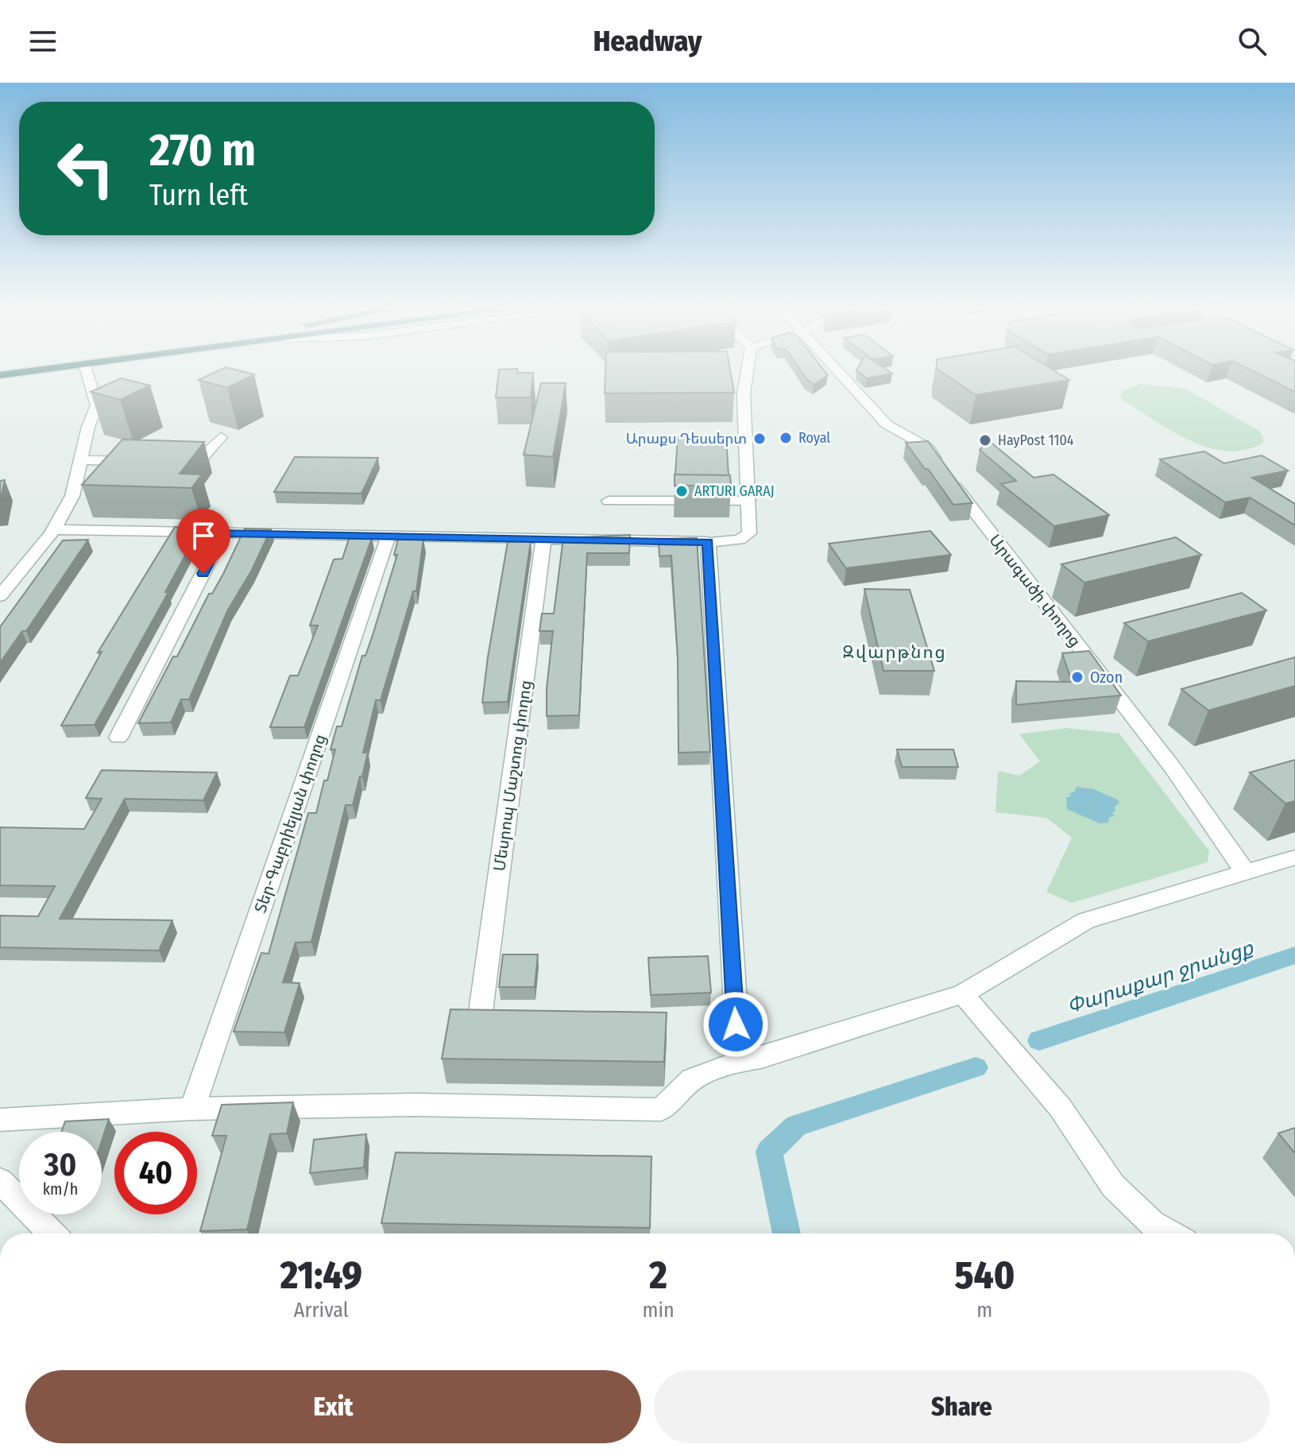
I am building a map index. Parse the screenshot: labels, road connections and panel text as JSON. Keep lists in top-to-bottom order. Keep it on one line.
{"streets":{"street":["Արագածի փողոց","Մեսրոպ Մաշտոց փողոց","Տեր-Գաբրիելյան փողոց"]},"districts":["Զվարթնոց"],"water":["Փարաքար ջրանցք"],"places":["Royal","Արաքս Դեսսերտ","HayPost 1104","ARTURI GARAJ","Ozon"],"page":{"header":"Headway","turn":["270 m","Turn left"],"speed":"30 km/h","limit":"40","eta":["21:49","Arrival","2","min","540","m"],"buttons":["Exit","Share"]}}
